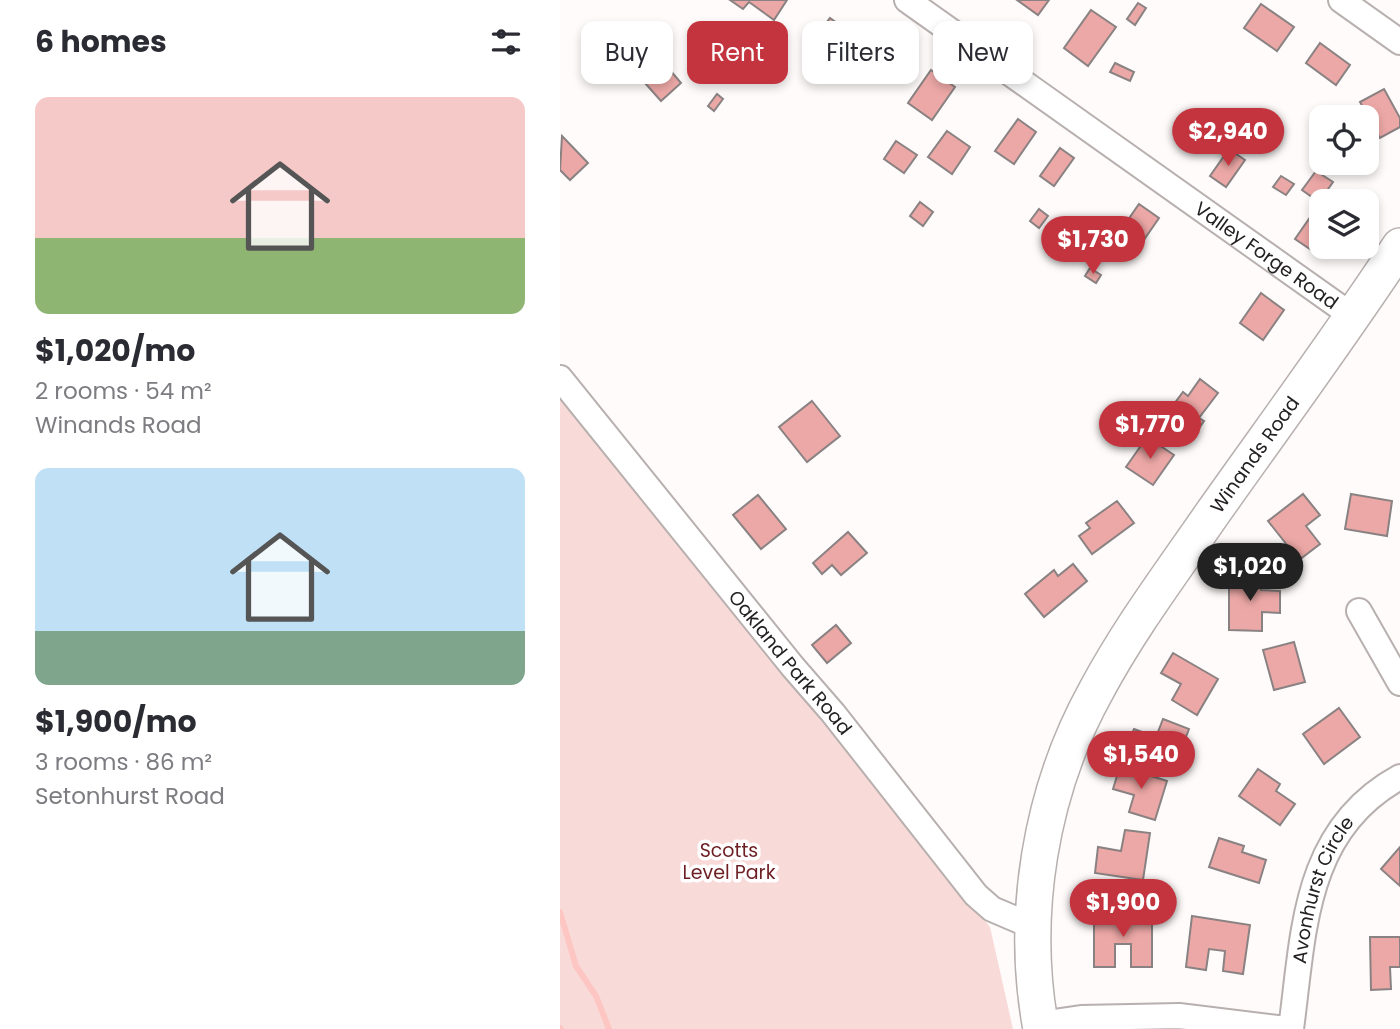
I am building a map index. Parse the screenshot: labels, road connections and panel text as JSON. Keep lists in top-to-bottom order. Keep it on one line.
{"streets":{"street":["Valley Forge Road","Winands Road","Oakland Park Road","Avonhurst Circle"]},"crossings":[["Valley Forge Road","Winands Road"],["Winands Road","Oakland Park Road"]],"parks":["Scotts Level Park"],"page":{"heading":"6 homes","chip":["Buy","Rent","Filters","New"],"list":[{"name":"$1,020/mo","note":"2 rooms · 54 m² · Winands Road"},{"name":"$1,900/mo","note":"3 rooms · 86 m² · Setonhurst Road"}],"price":["$2,940","$1,730","$1,770","$1,020","$1,540","$1,900"]}}
